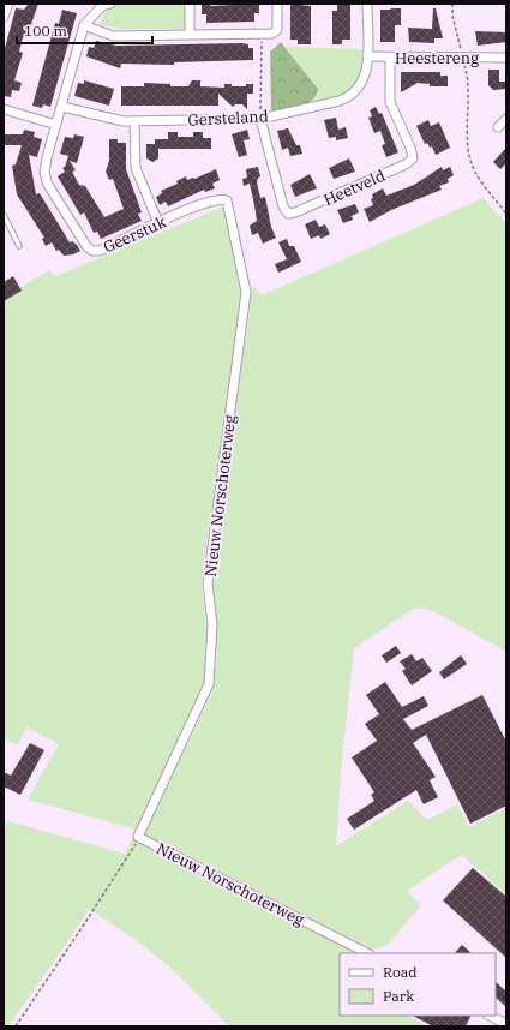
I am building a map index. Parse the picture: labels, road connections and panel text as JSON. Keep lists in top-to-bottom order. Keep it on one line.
{"streets":{"street":["Heestereng","Gersteland","Heetveld","Geerstuk","Nieuw Norschoterweg"]},"crossings":[["Heestereng","Gersteland"],["Heestereng","Heetveld"],["Gersteland","Heetveld"],["Gersteland","Geerstuk"],["Geerstuk","Nieuw Norschoterweg"]],"legend":["Road","Park"],"scale_bar":"100 m"}
